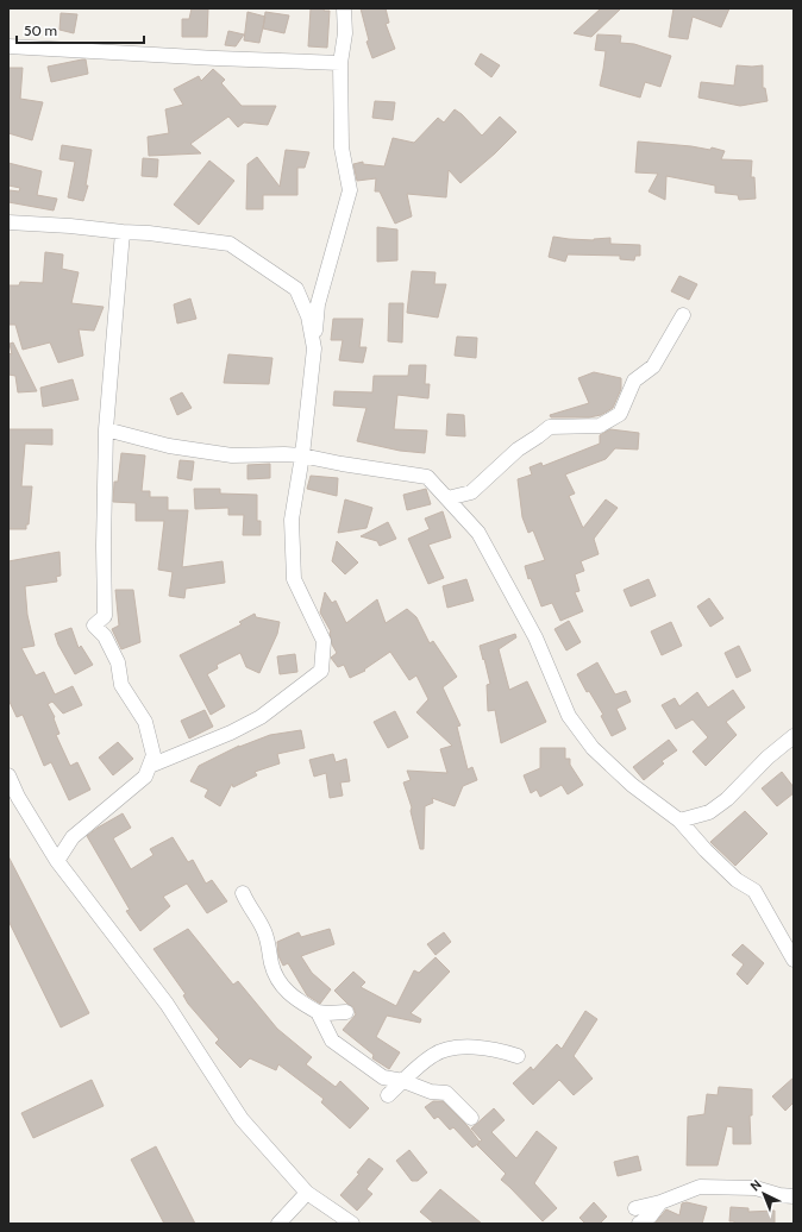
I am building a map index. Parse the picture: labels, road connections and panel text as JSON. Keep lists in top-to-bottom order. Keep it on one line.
{"scale_bar":"50 m","north":"top left"}
